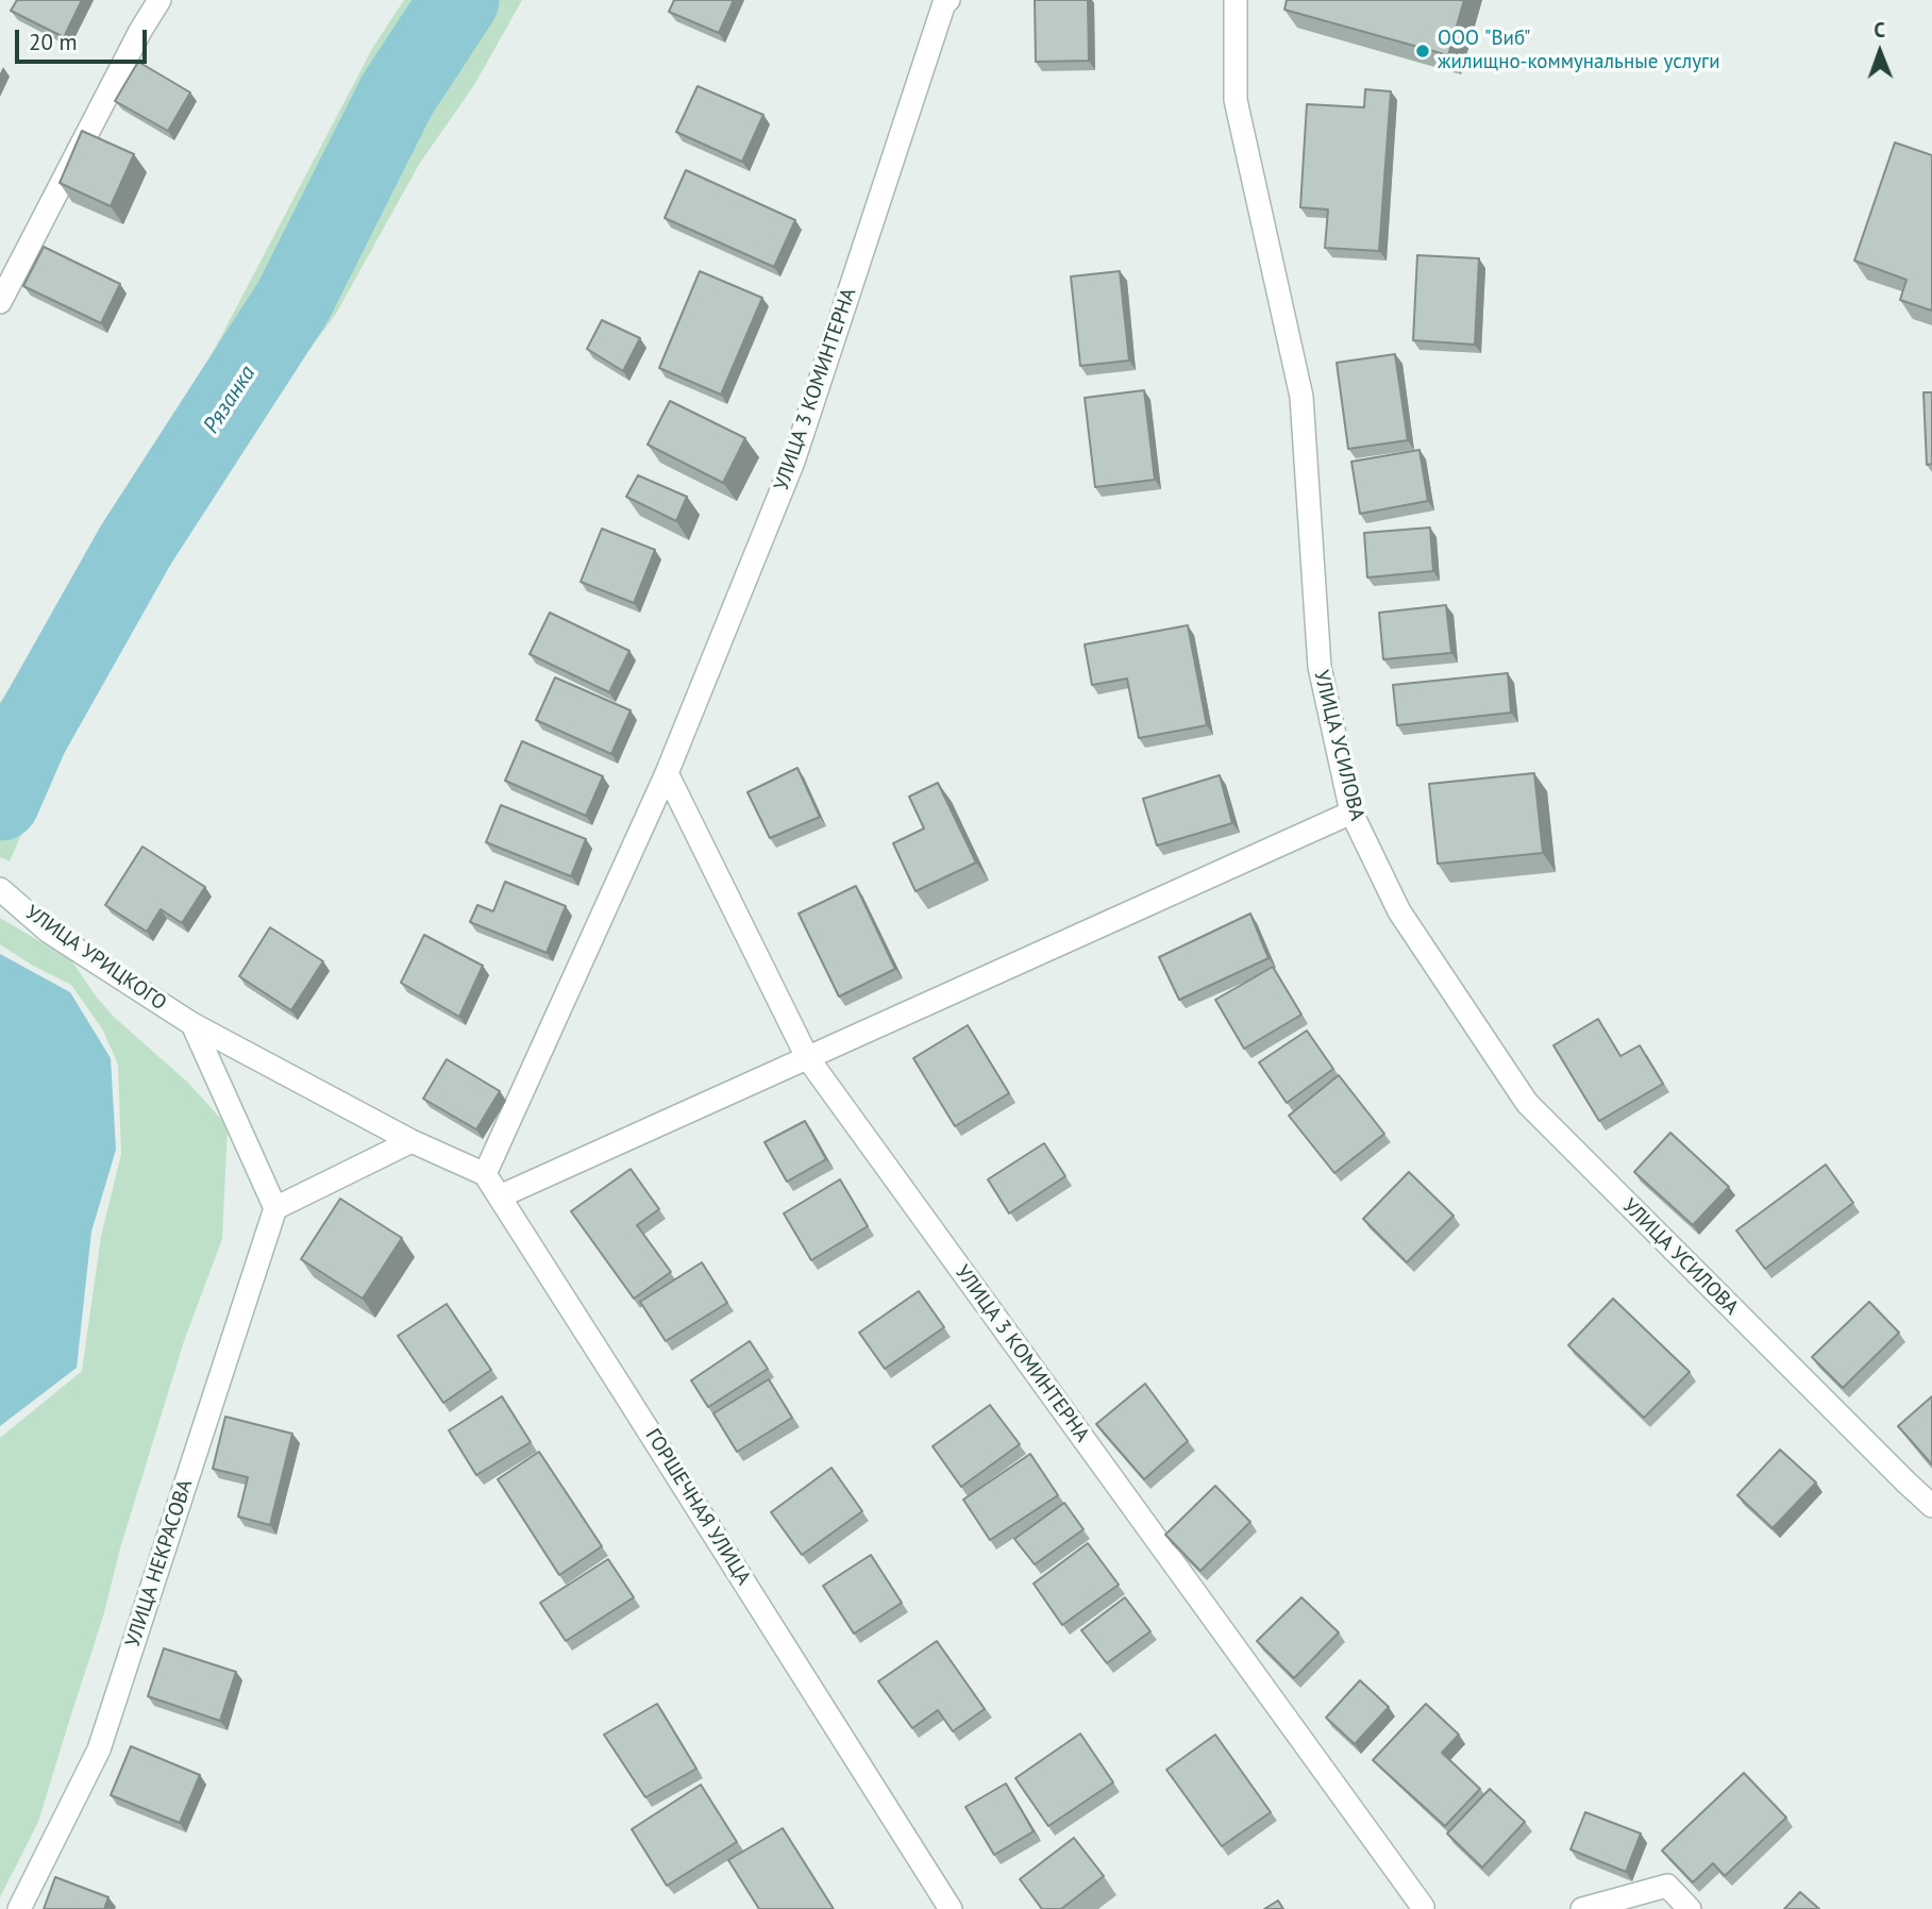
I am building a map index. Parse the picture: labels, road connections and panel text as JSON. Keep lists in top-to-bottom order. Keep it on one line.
{"streets":{"street":["УЛИЦА 3 КОМИНТЕРНА","УЛИЦА УСИЛОВА","УЛИЦА УРИЦКОГО","ГОРШЕЧНАЯ УЛИЦА","УЛИЦА НЕКРАСОВА"]},"crossings":[["УЛИЦА 3 КОМИНТЕРНА","ГОРШЕЧНАЯ УЛИЦА"]],"water":["Рязанка"],"places":["ООО \"Виб\" жилищно-коммунальные услуги"],"scale_bar":"20 m","north":"top"}
